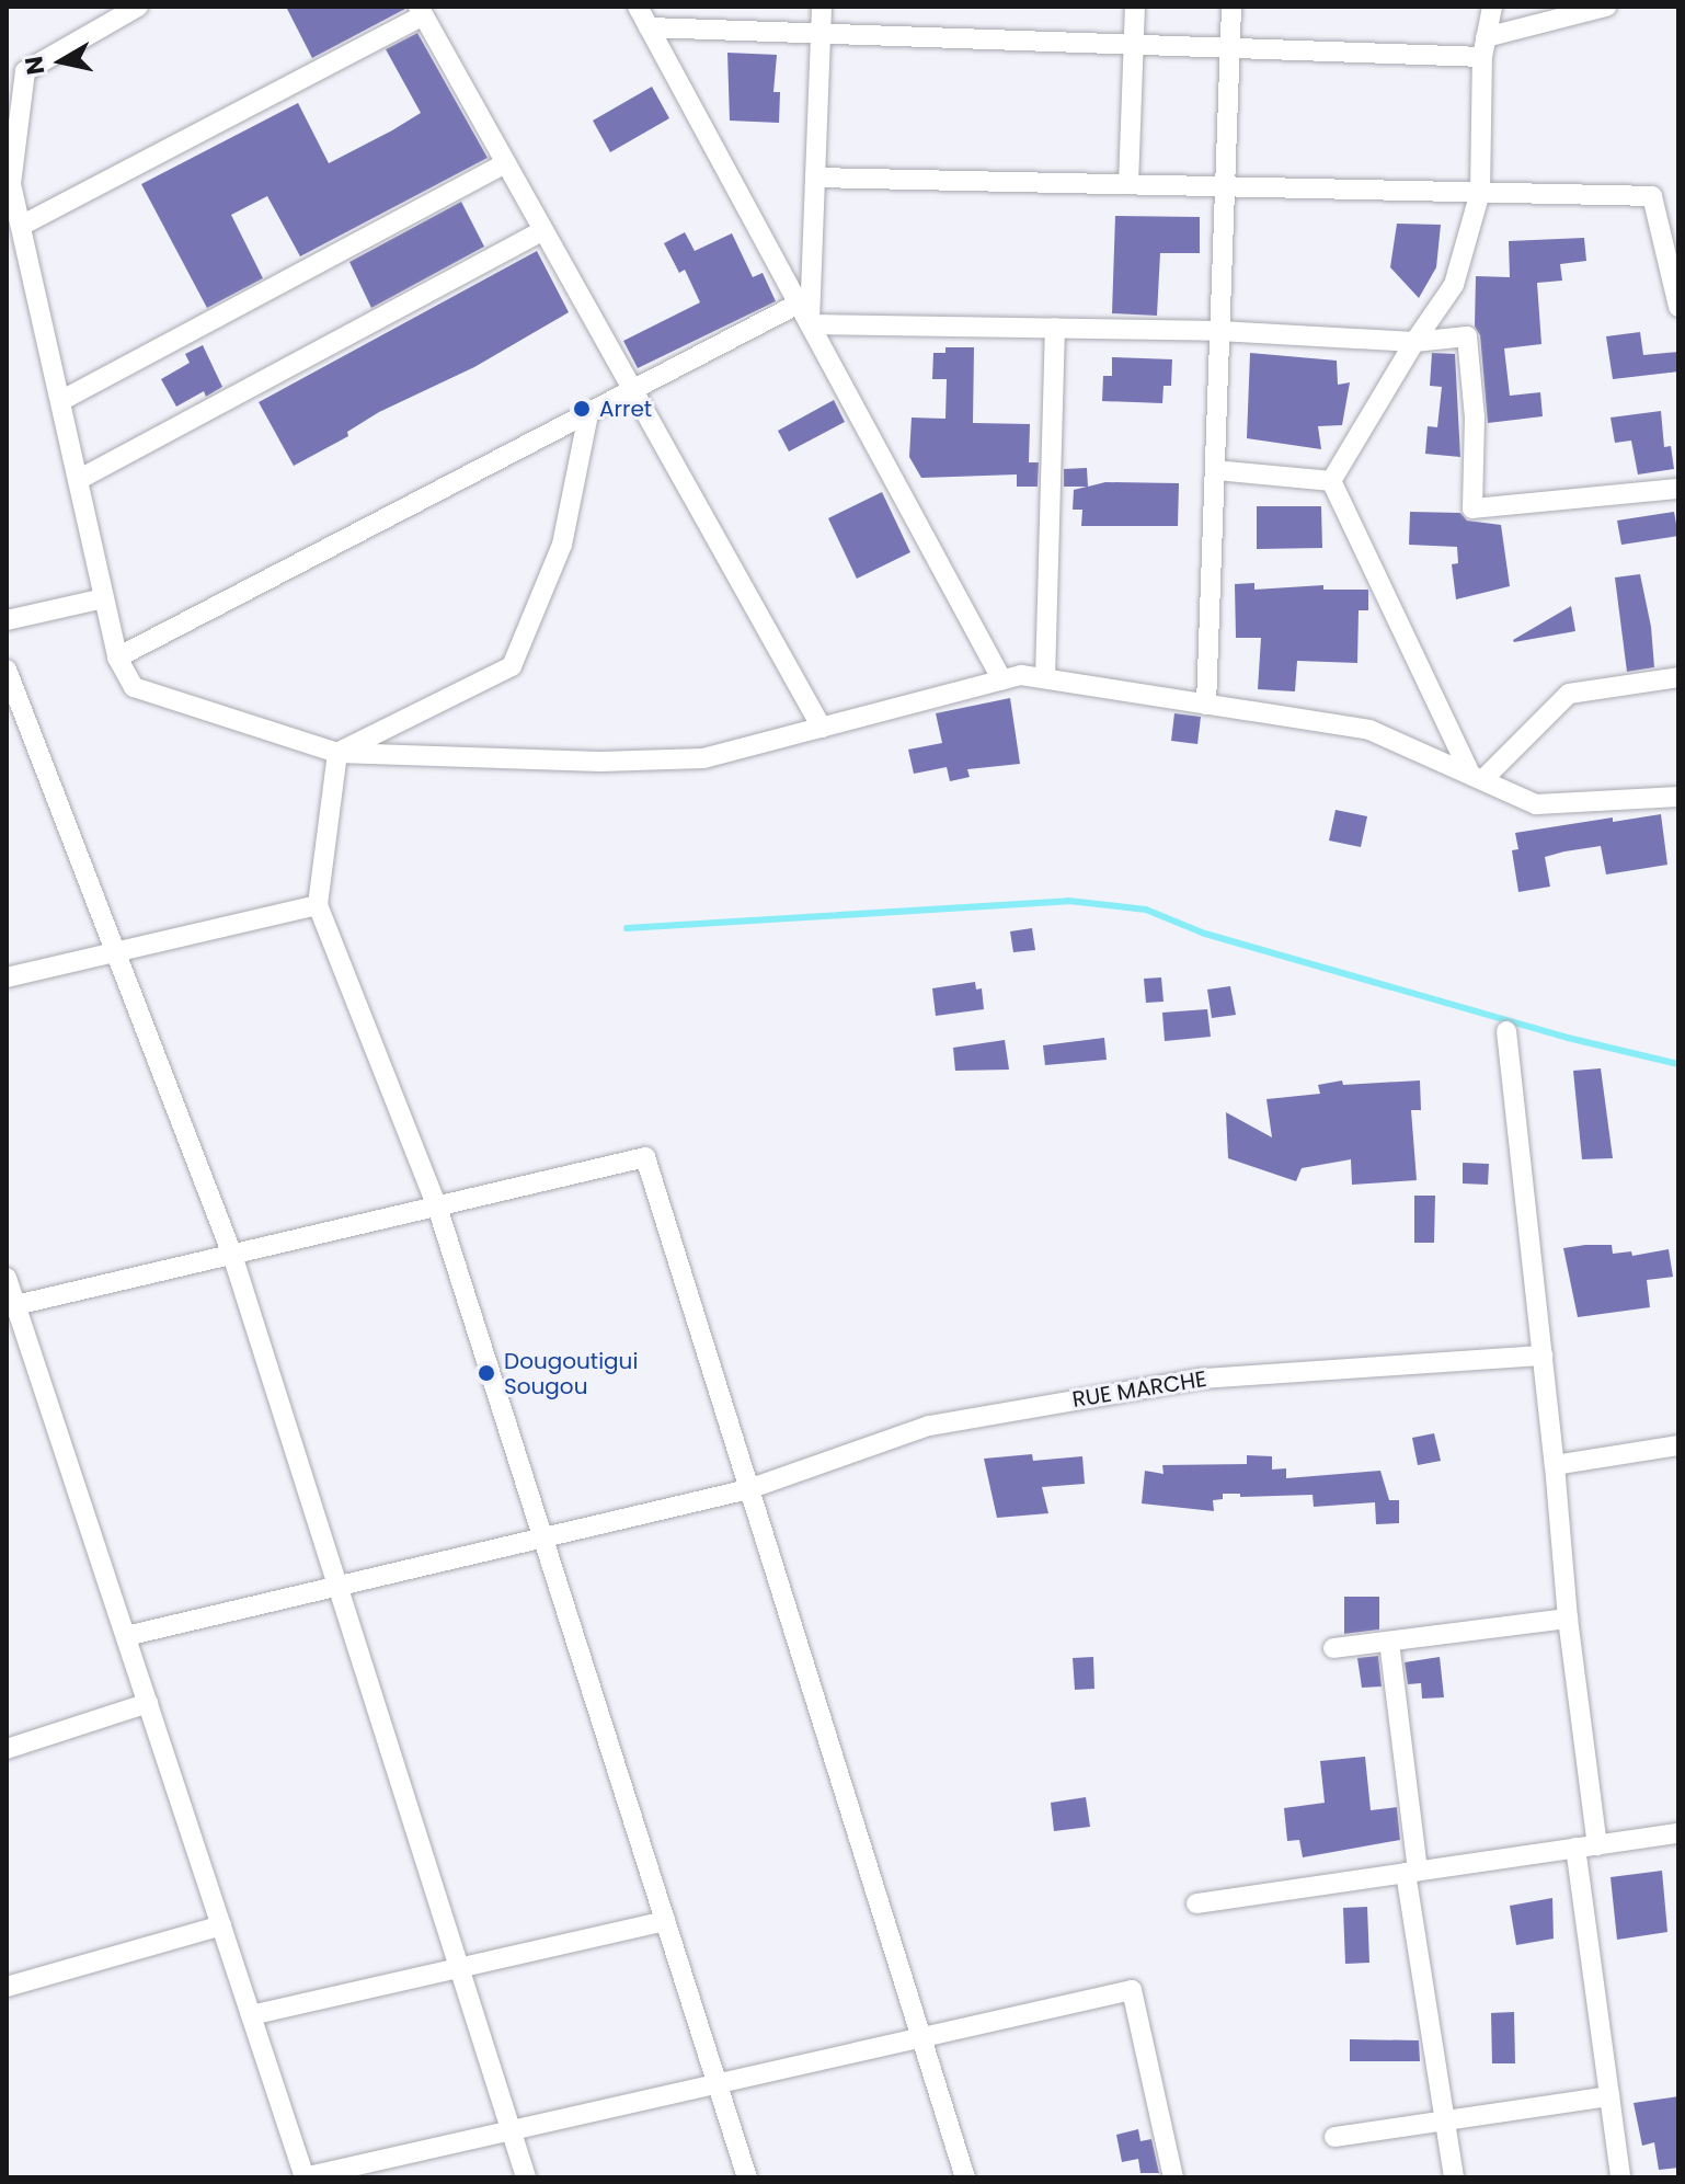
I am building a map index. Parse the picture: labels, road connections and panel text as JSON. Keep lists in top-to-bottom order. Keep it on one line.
{"streets":{"street":["RUE MARCHE"]},"places":["Arret","Dougoutigui Sougou"],"north":"left"}
